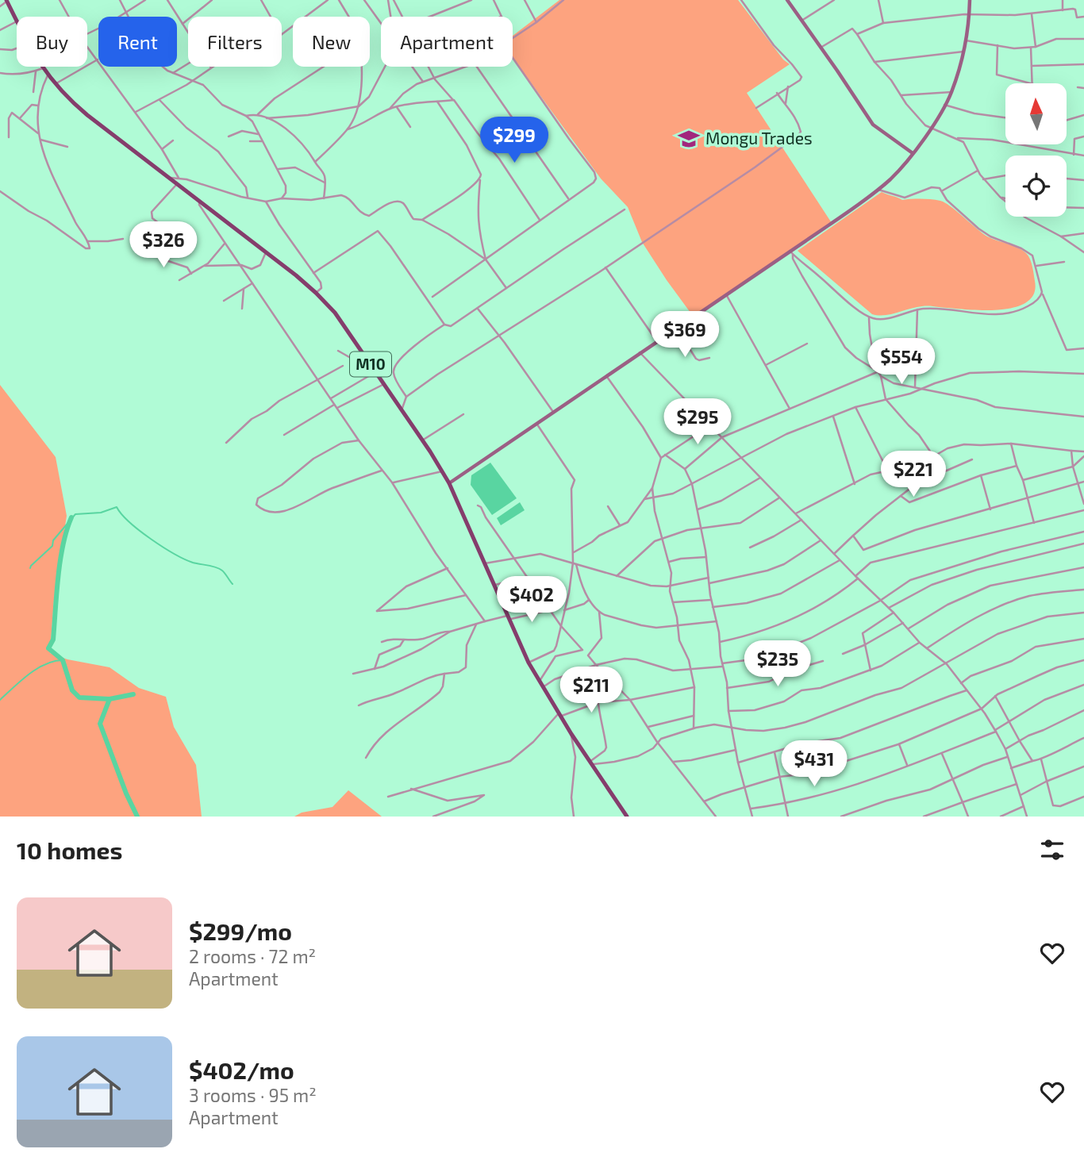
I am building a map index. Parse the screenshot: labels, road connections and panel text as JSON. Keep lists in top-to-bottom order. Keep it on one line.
{"streets":{"main road":["M10"]},"places":{"school or university":["Mongu Trades"]},"north":"top","page":{"chip":["Buy","Rent","Filters","New","Apartment"],"price":["$299","$326","$369","$554","$295","$221","$402","$235","$211","$431"],"heading":"10 homes","list":[{"name":"$299/mo","note":"2 rooms · 72 m² · Apartment"},{"name":"$402/mo","note":"3 rooms · 95 m² · Apartment"}]}}
